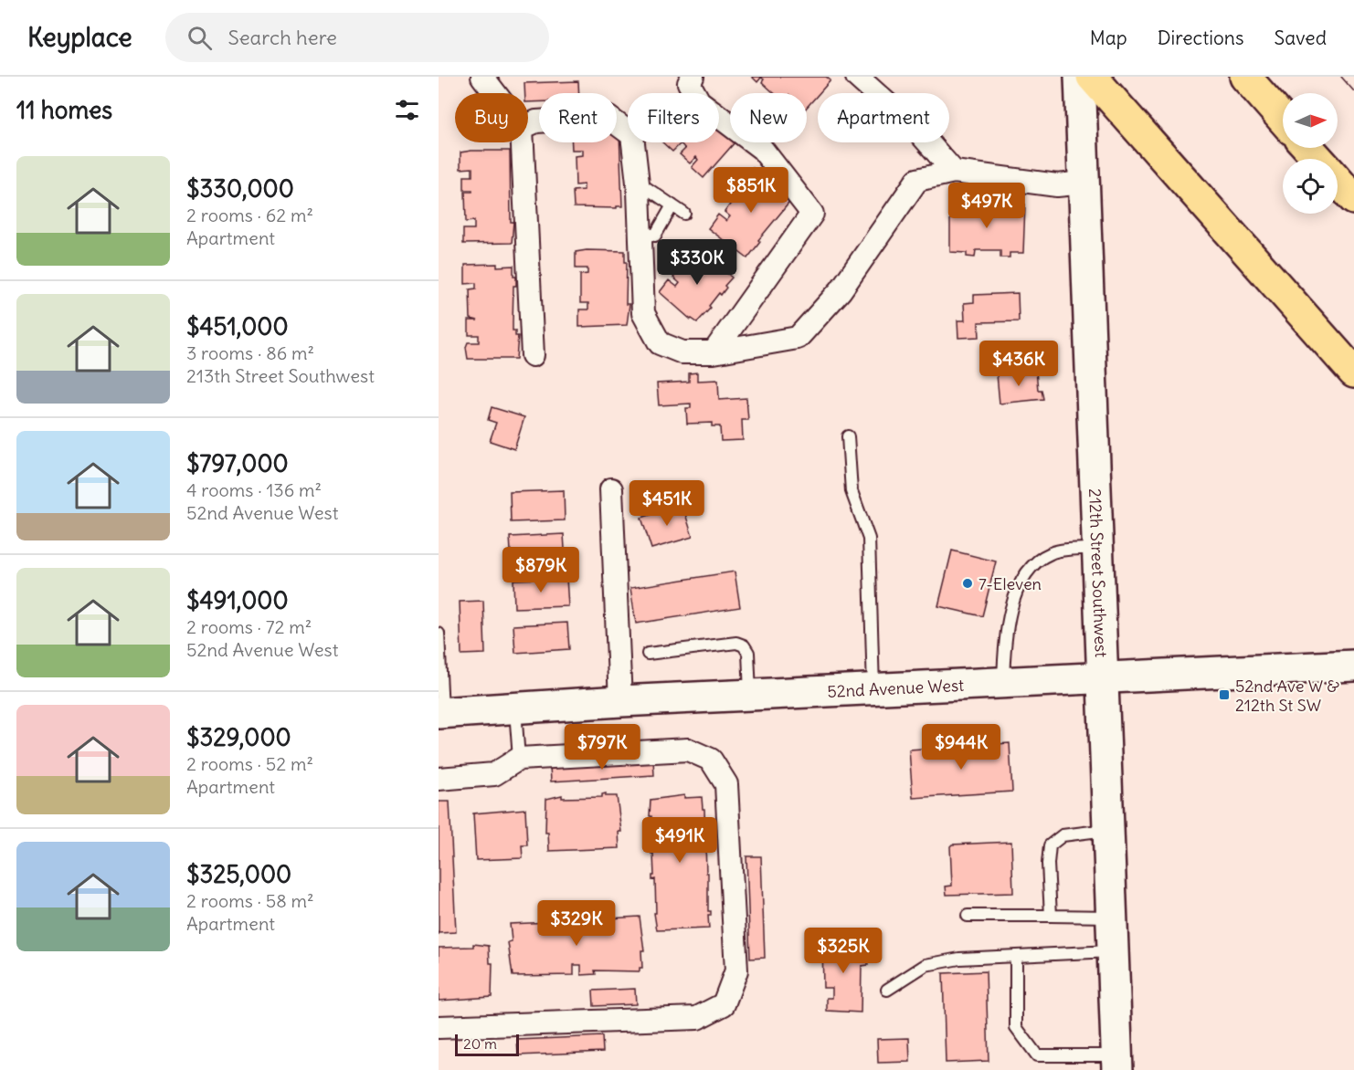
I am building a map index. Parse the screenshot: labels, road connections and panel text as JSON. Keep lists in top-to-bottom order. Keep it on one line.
{"streets":{"main road":["212th Street Southwest","52nd Avenue West"]},"crossings":[["212th Street Southwest","52nd Avenue West"]],"places":{"other":["7-Eleven"],"transit":["52nd Ave W & 212th St SW"]},"scale_bar":"20 m","north":"right","page":{"header":"Keyplace","search":"Search here","nav":["Map","Directions","Saved"],"heading":"11 homes","chip":["Buy","Rent","Filters","New","Apartment"],"list":[{"name":"$330,000","note":"2 rooms · 62 m² · Apartment"},{"name":"$451,000","note":"3 rooms · 86 m² · 213th Street Southwest"},{"name":"$797,000","note":"4 rooms · 136 m² · 52nd Avenue West"},{"name":"$491,000","note":"2 rooms · 72 m² · 52nd Avenue West"},{"name":"$329,000","note":"2 rooms · 52 m² · Apartment"},{"name":"$325,000","note":"2 rooms · 58 m² · Apartment"}],"price":["$851K","$497K","$330K","$436K","$451K","$879K","$797K","$944K","$491K","$329K","$325K"],"scale":"20 m"}}
